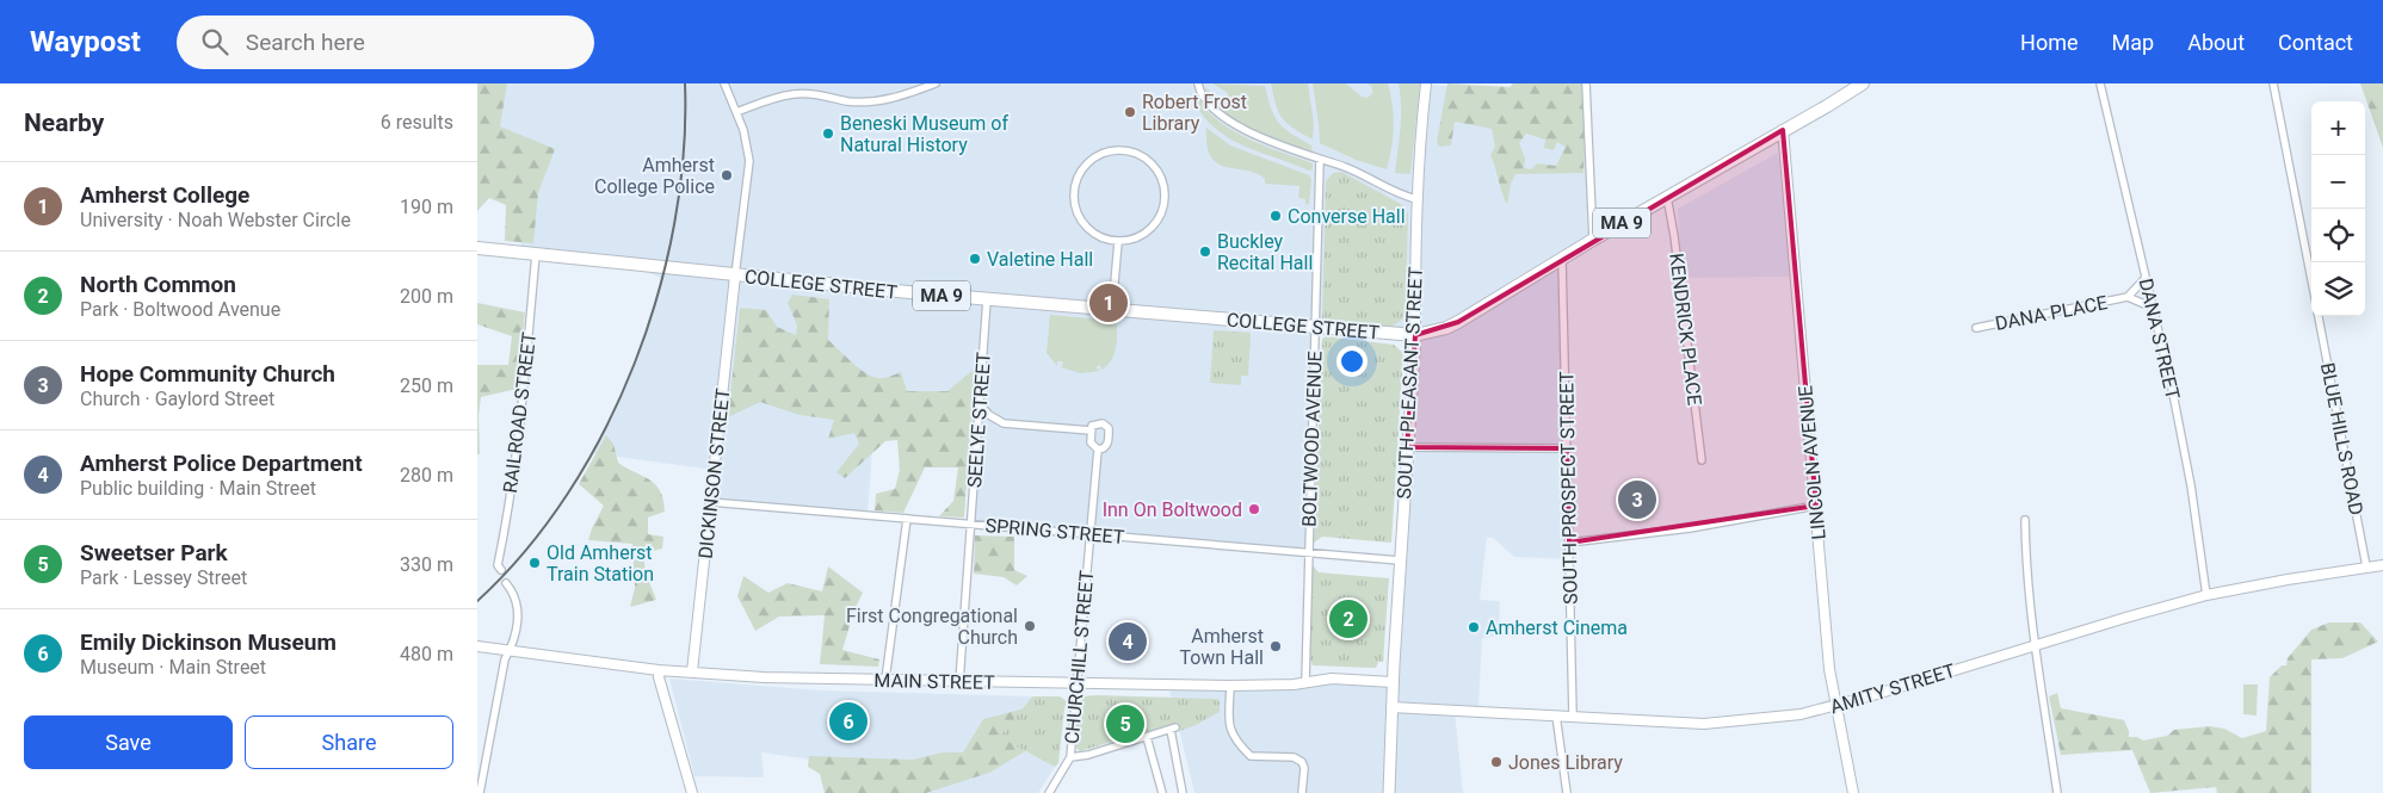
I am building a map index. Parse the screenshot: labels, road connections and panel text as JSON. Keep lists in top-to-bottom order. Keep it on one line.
{"streets":{"highway":["MA 9","COLLEGE STREET"],"main road":["SOUTH PLEASANT STREET","LINCOLN AVENUE","DICKINSON STREET","MAIN STREET","AMITY STREET"],"street":["DANA PLACE","KENDRICK PLACE","DANA STREET","RAILROAD STREET","SEELYE STREET","BOLTWOOD AVENUE","BLUE HILLS ROAD","SOUTH PROSPECT STREET","SPRING STREET","CHURCHILL STREET"]},"crossings":[["MA 9","COLLEGE STREET"],["MA 9","KENDRICK PLACE"],["MA 9","SOUTH PLEASANT STREET"],["MA 9","LINCOLN AVENUE"],["MA 9","SOUTH PROSPECT STREET"],["COLLEGE STREET","SOUTH PLEASANT STREET"],["COLLEGE STREET","RAILROAD STREET"],["COLLEGE STREET","SEELYE STREET"],["COLLEGE STREET","BOLTWOOD AVENUE"],["COLLEGE STREET","DICKINSON STREET"],["DANA PLACE","DANA STREET"],["DANA STREET","AMITY STREET"],["SOUTH PLEASANT STREET","SPRING STREET"],["SOUTH PLEASANT STREET","MAIN STREET"],["SOUTH PLEASANT STREET","AMITY STREET"],["SEELYE STREET","SPRING STREET"],["SEELYE STREET","CHURCHILL STREET"],["SEELYE STREET","MAIN STREET"],["BOLTWOOD AVENUE","SPRING STREET"],["BOLTWOOD AVENUE","MAIN STREET"],["BLUE HILLS ROAD","AMITY STREET"],["LINCOLN AVENUE","AMITY STREET"],["DICKINSON STREET","SPRING STREET"],["DICKINSON STREET","MAIN STREET"],["SOUTH PROSPECT STREET","AMITY STREET"],["SPRING STREET","CHURCHILL STREET"],["CHURCHILL STREET","MAIN STREET"]],"places":["Robert Frost Library","Beneski Museum of Natural History","Amherst College Police","Converse Hall","Buckley Recital Hall","Valetine Hall","Inn On Boltwood","Old Amherst Train Station","First Congregational Church","Amherst Cinema","Amherst Town Hall","Jones Library"],"page":{"header":"Waypost","search":"Search here","nav":["Home","Map","About","Contact"],"heading":["Nearby","6 results"],"map_buttons":["+","−"],"list":[{"mark":"1","name":"Amherst College","note":"University · Noah Webster Circle","value":"190 m"},{"mark":"2","name":"North Common","note":"Park · Boltwood Avenue","value":"200 m"},{"mark":"3","name":"Hope Community Church","note":"Church · Gaylord Street","value":"250 m"},{"mark":"4","name":"Amherst Police Department","note":"Public building · Main Street","value":"280 m"},{"mark":"5","name":"Sweetser Park","note":"Park · Lessey Street","value":"330 m"},{"mark":"6","name":"Emily Dickinson Museum","note":"Museum · Main Street","value":"480 m"}],"pins":["1","3","2","4","6","5"],"buttons":["Save","Share"]}}
